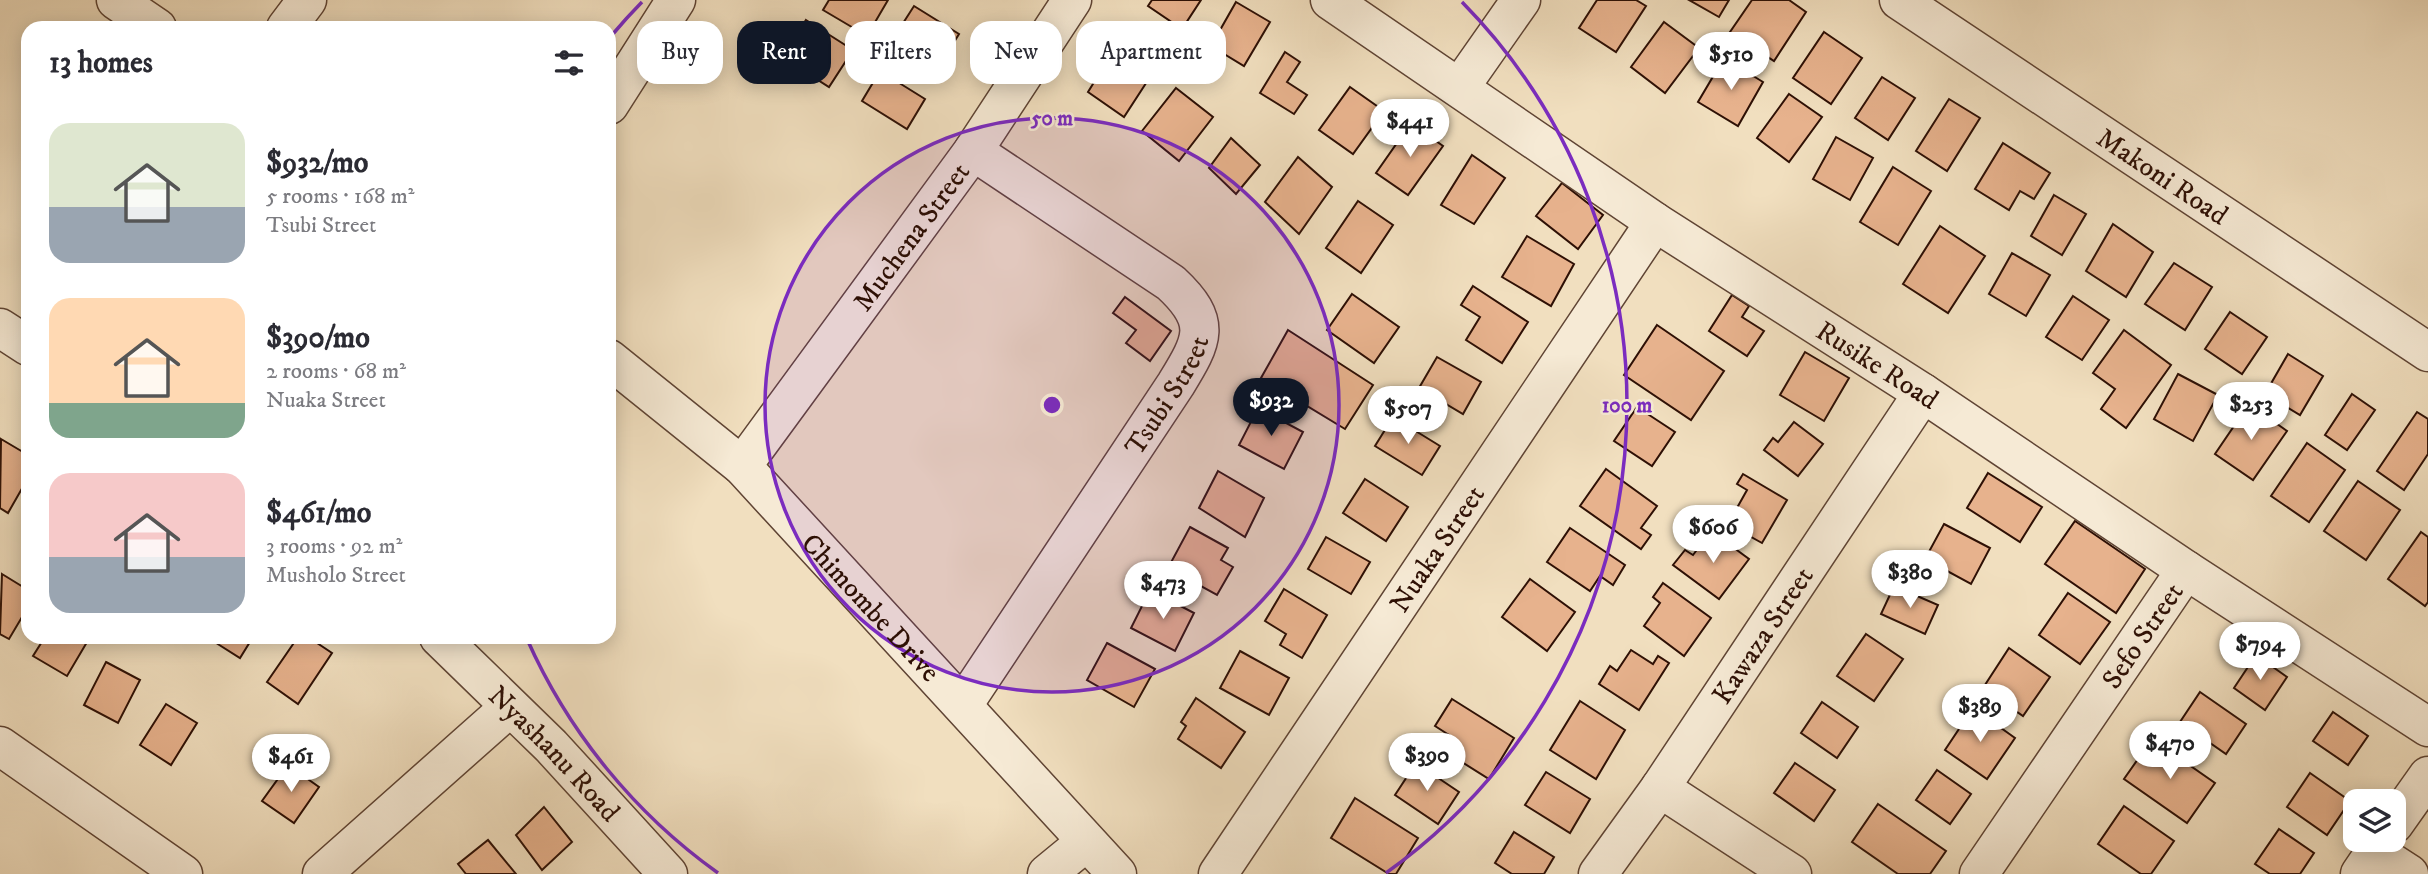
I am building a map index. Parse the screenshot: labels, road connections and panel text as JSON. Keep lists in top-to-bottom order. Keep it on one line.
{"streets":{"street":["Makoni Road","Muchena Street","Rusike Road","Tsubi Street","Nuaka Street","Chimombe Drive","Kawaza Street","Sefo Street","Nyashanu Road"]},"crossings":[["Muchena Street","Tsubi Street"],["Muchena Street","Chimombe Drive"],["Rusike Road","Nuaka Street"],["Rusike Road","Kawaza Street"],["Rusike Road","Sefo Street"],["Tsubi Street","Chimombe Drive"]],"page":{"chip":["Buy","Rent","Filters","New","Apartment"],"heading":"13 homes","price":["$510","$441","$932","$253","$507","$606","$380","$473","$794","$389","$470","$390","$461"],"list":[{"name":"$932/mo","note":"5 rooms · 168 m² · Tsubi Street"},{"name":"$390/mo","note":"2 rooms · 68 m² · Nuaka Street"},{"name":"$461/mo","note":"3 rooms · 92 m² · Musholo Street"}]},"rings":["50 m","100 m"]}
